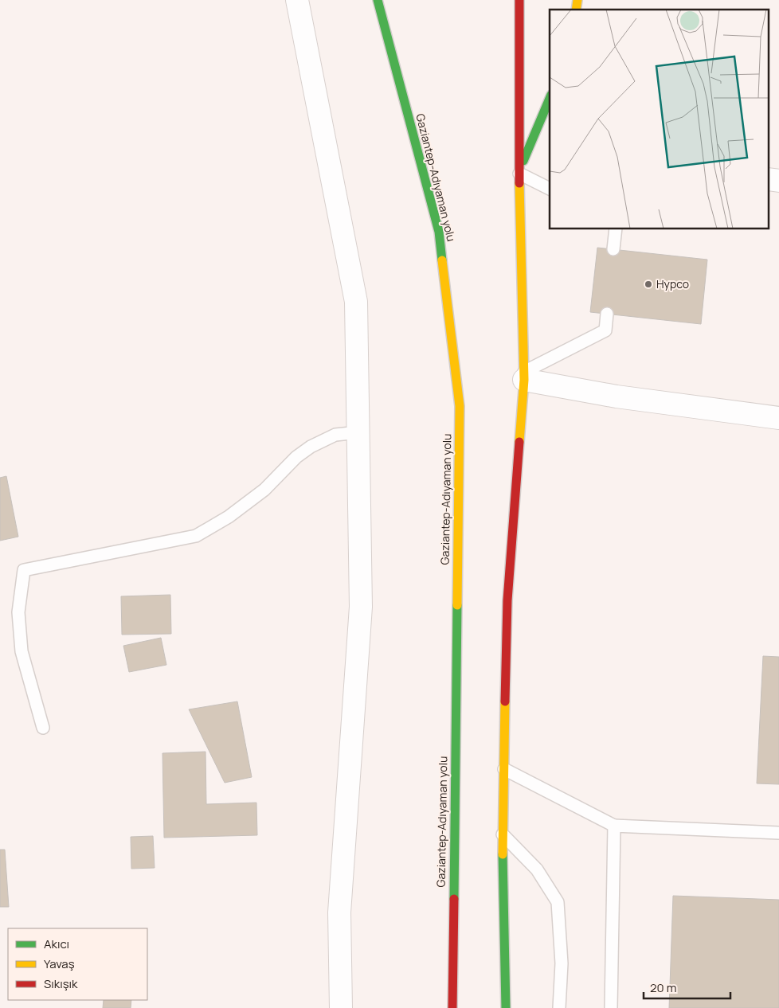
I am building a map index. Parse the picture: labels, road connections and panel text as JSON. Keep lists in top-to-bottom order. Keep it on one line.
{"streets":{"highway":["Gaziantep-Adıyaman yolu"]},"places":["Hypco"],"legend":["Akıcı","Yavaş","Sıkışık"],"scale_bar":"20 m"}
